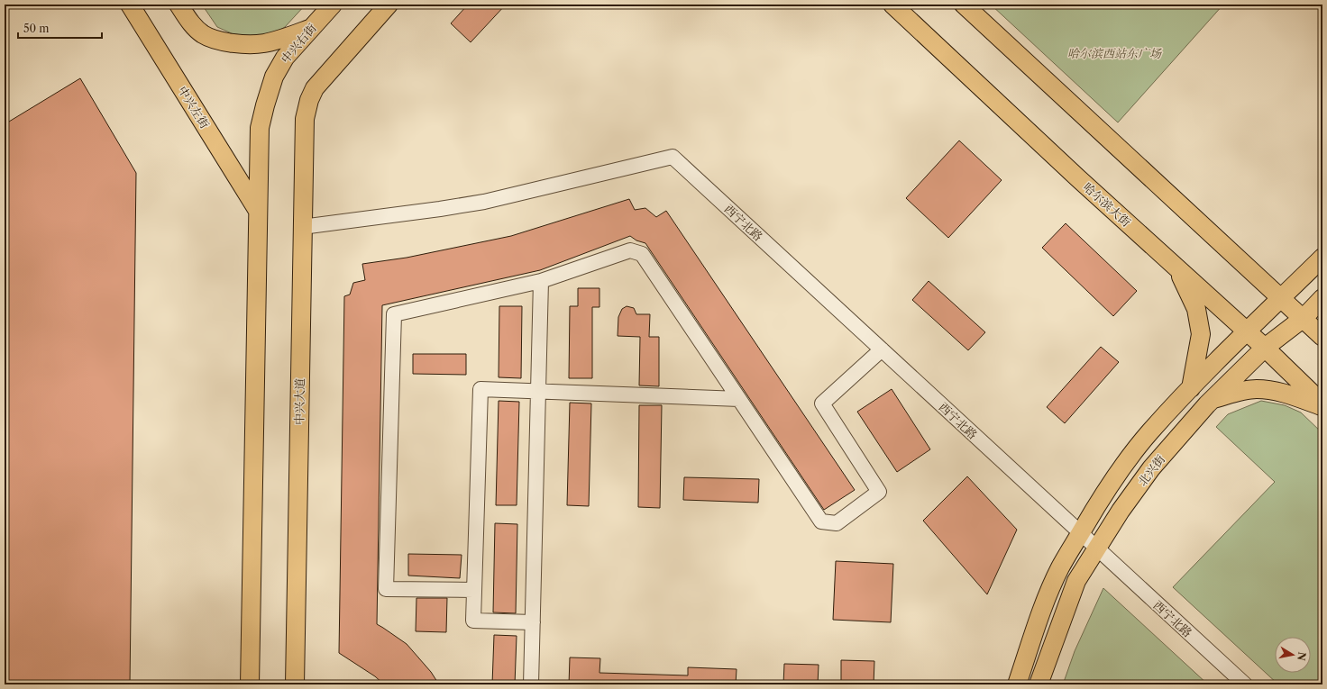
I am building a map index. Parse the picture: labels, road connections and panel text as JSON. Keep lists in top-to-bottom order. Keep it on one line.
{"streets":{"main road":["中兴右街","中兴左街","哈尔滨大街","中兴大道","北兴街"],"street":["西宁北路"]},"crossings":[["中兴右街","中兴左街"],["哈尔滨大街","北兴街"],["西宁北路","中兴大道"],["西宁北路","北兴街"]],"parks":["哈尔滨西站东广场"],"scale_bar":"50 m","north":"right"}
